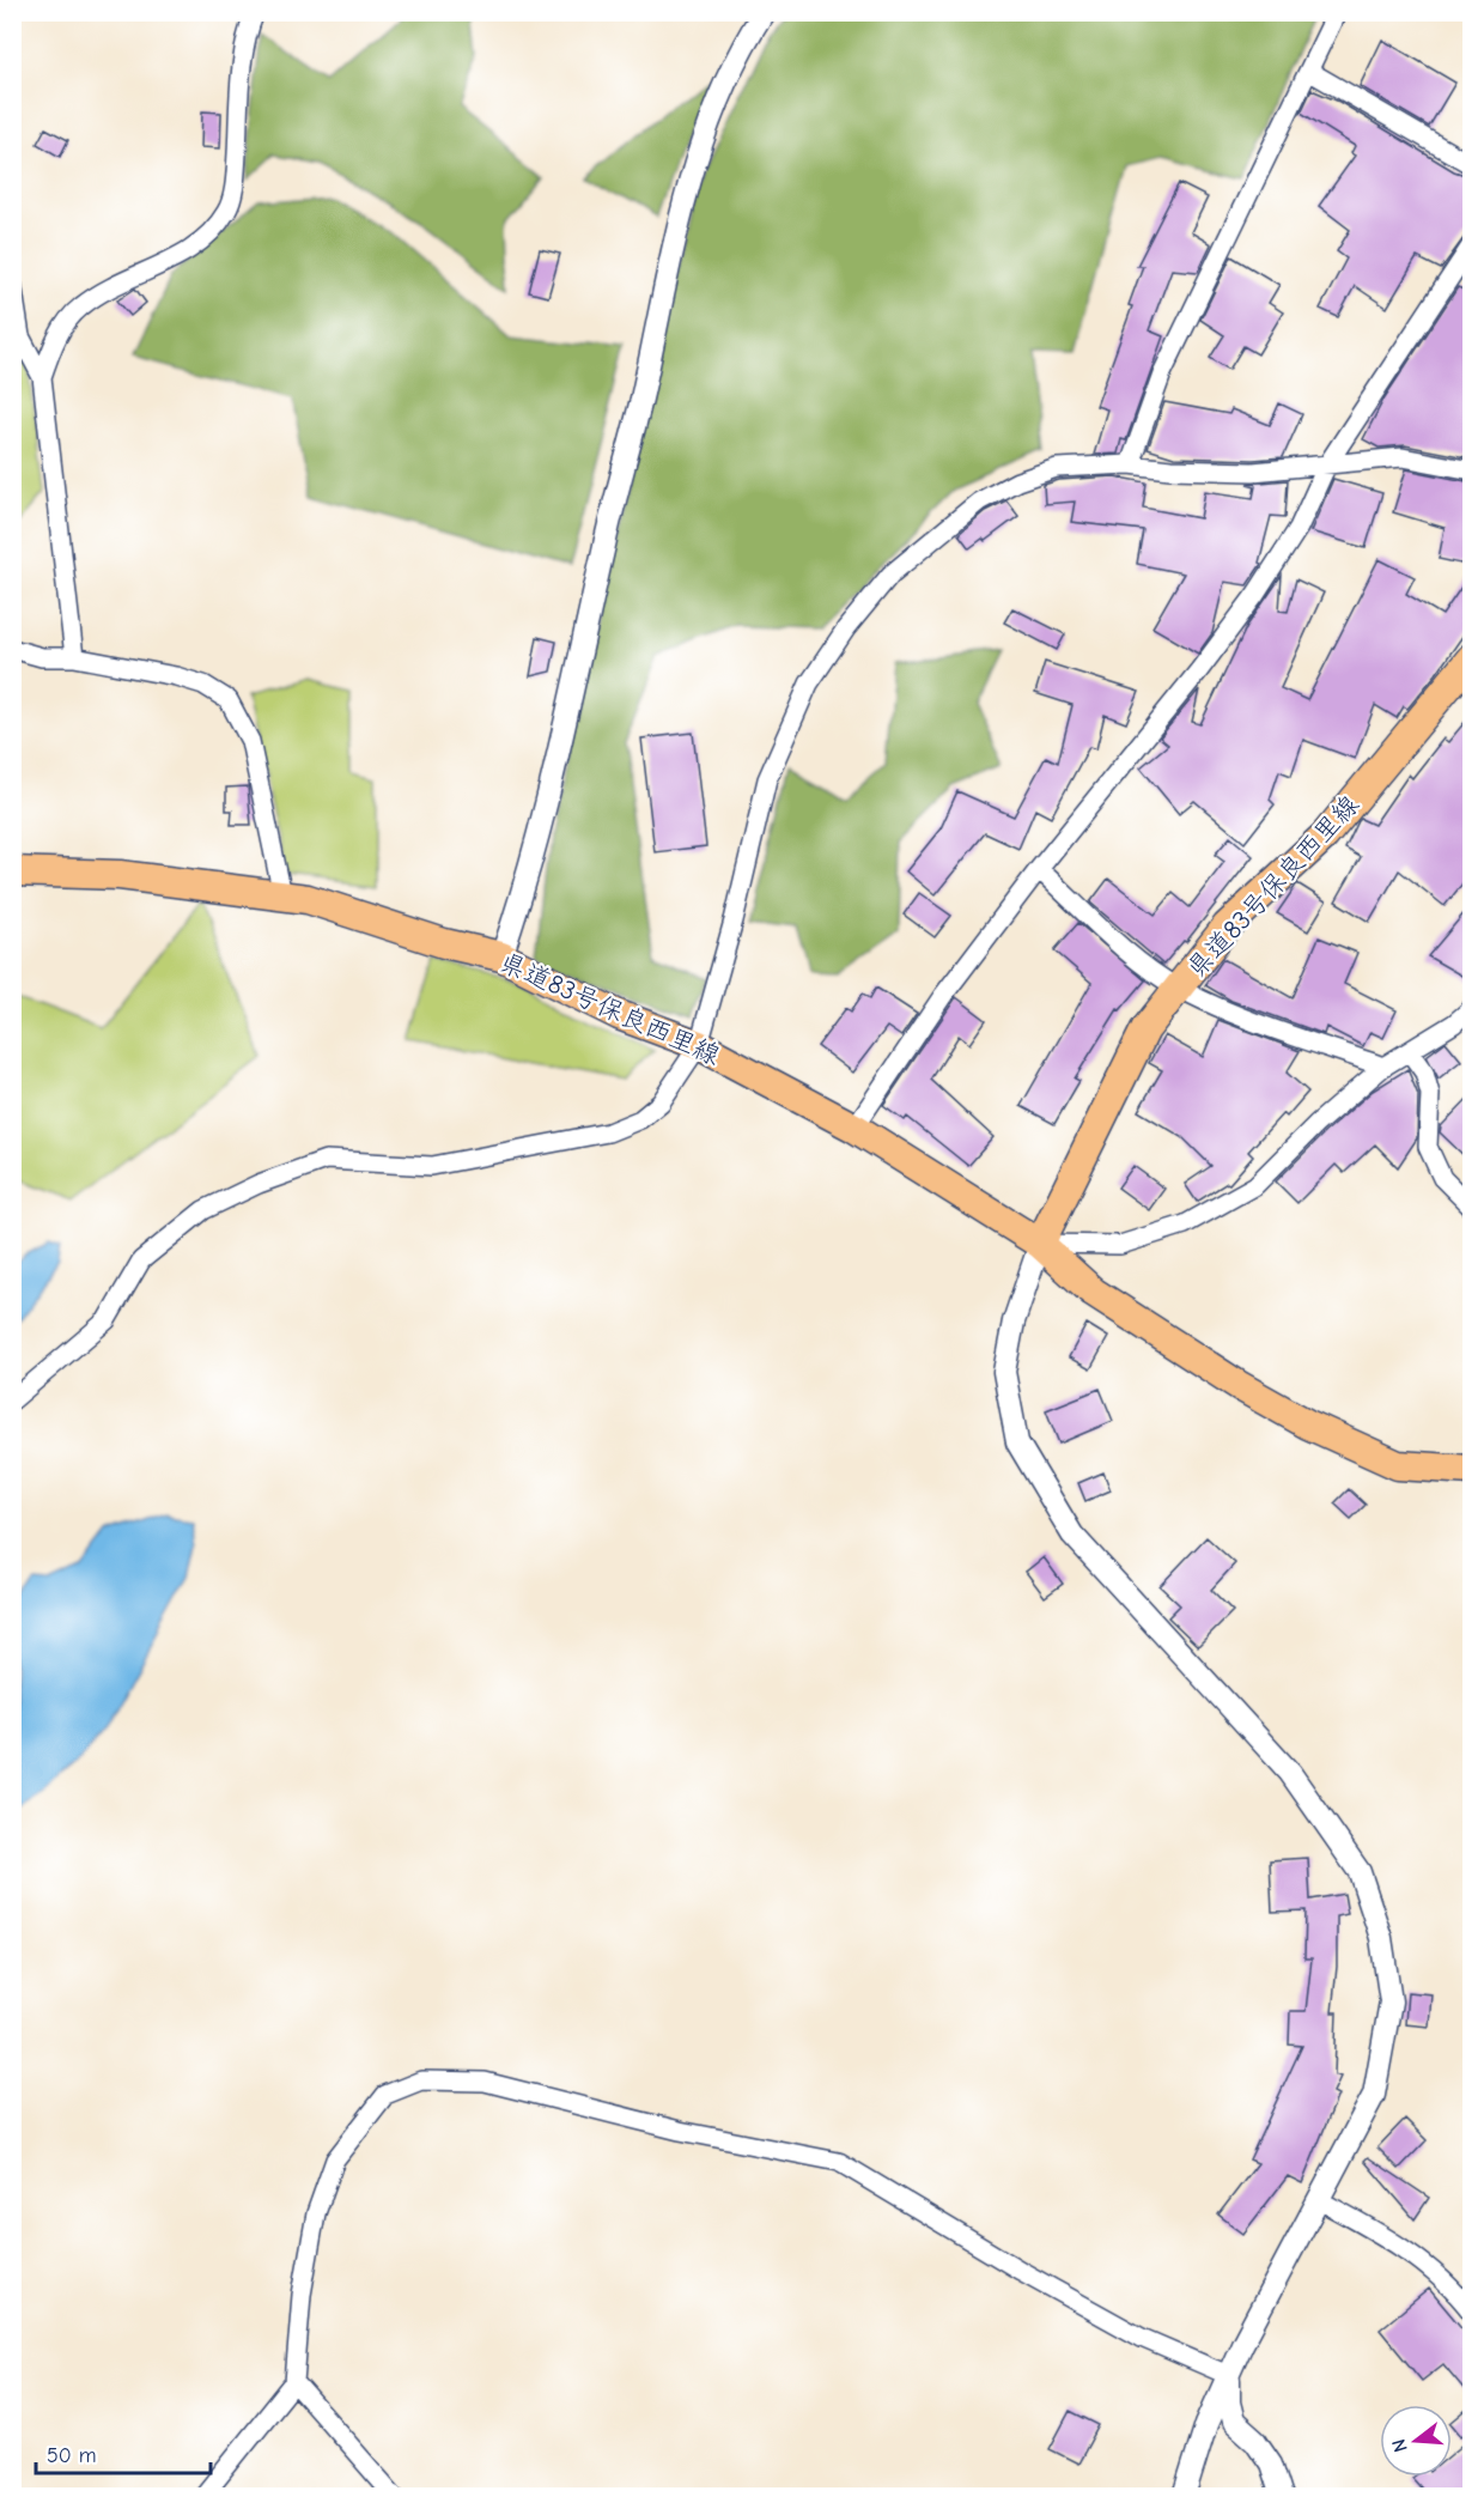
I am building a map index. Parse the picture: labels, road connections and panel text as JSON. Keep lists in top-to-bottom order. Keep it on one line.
{"streets":{"main road":["県道83号保良西里線"]},"scale_bar":"50 m","north":"left"}
